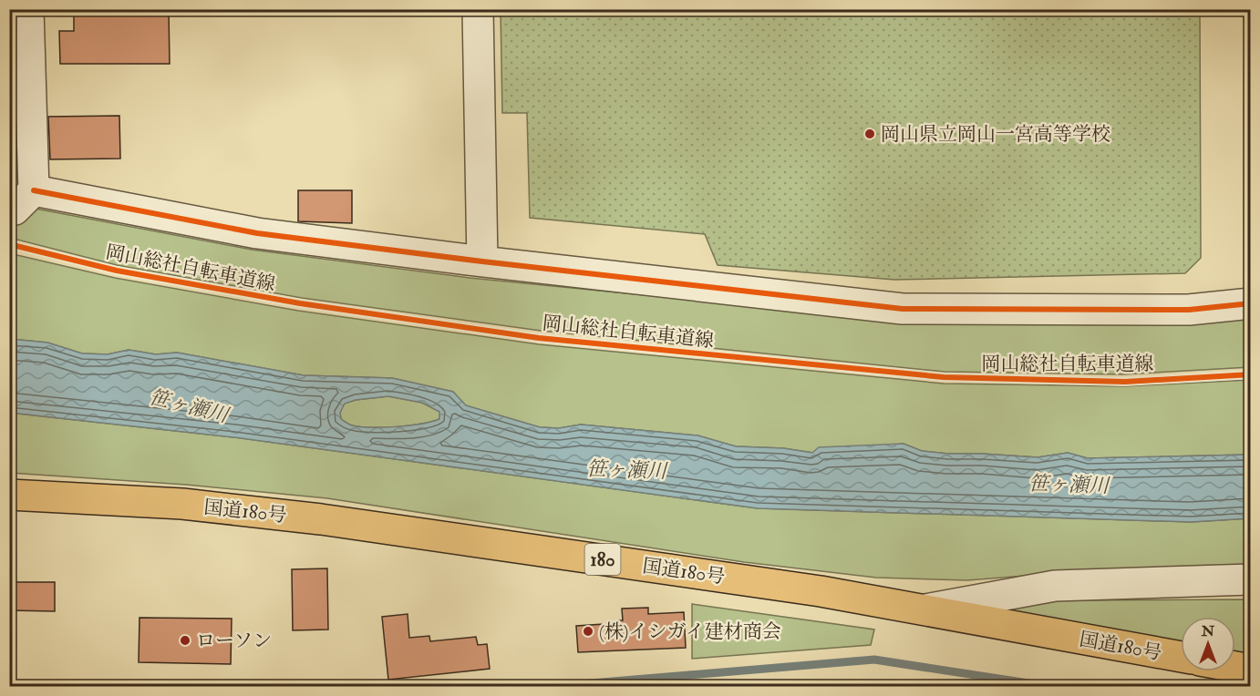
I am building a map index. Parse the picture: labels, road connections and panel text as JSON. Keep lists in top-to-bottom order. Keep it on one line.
{"streets":{"highway":["国道180号","180"],"cycle path":["岡山総社自転車道線"]},"water":["笹ヶ瀬川"],"places":["岡山県立岡山一宮高等学校","(株)イシガイ建材商会","ローソン"],"north":"top"}
